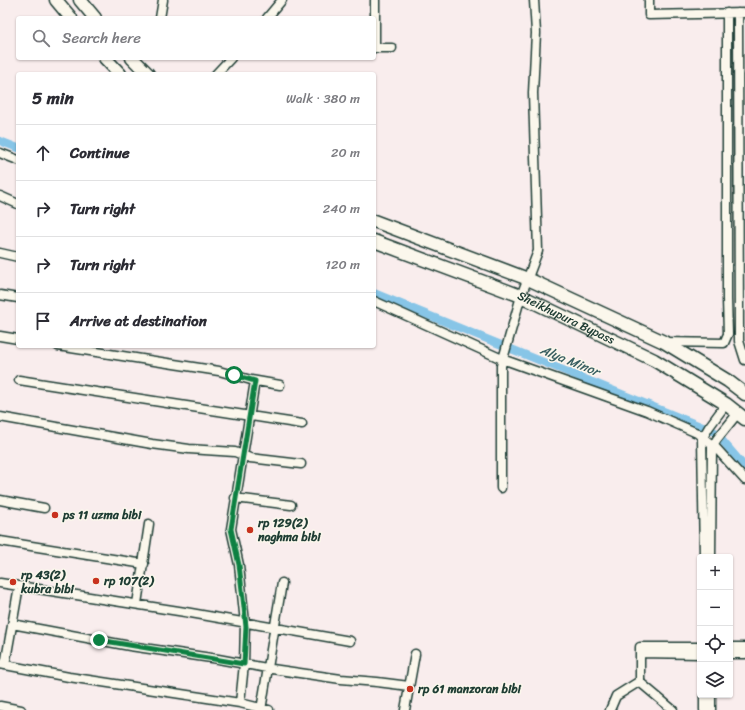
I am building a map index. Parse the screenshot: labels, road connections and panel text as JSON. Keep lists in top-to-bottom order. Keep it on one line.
{"streets":{"highway":["Sheikhupura Bypass"]},"water":["Alya Minor"],"places":["ps 11 uzma bibi","rp 129(2) naghma bibi","rp 107(2)","rp 43(2) kubra bibi","rp 61 manzoran bibi"],"page":{"search":"Search here","heading":["5 min","Walk · 380 m"],"list":[["Continue","20 m"],["Turn right","240 m"],["Turn right","120 m"],"Arrive at destination"],"map_buttons":["+","−"]}}
